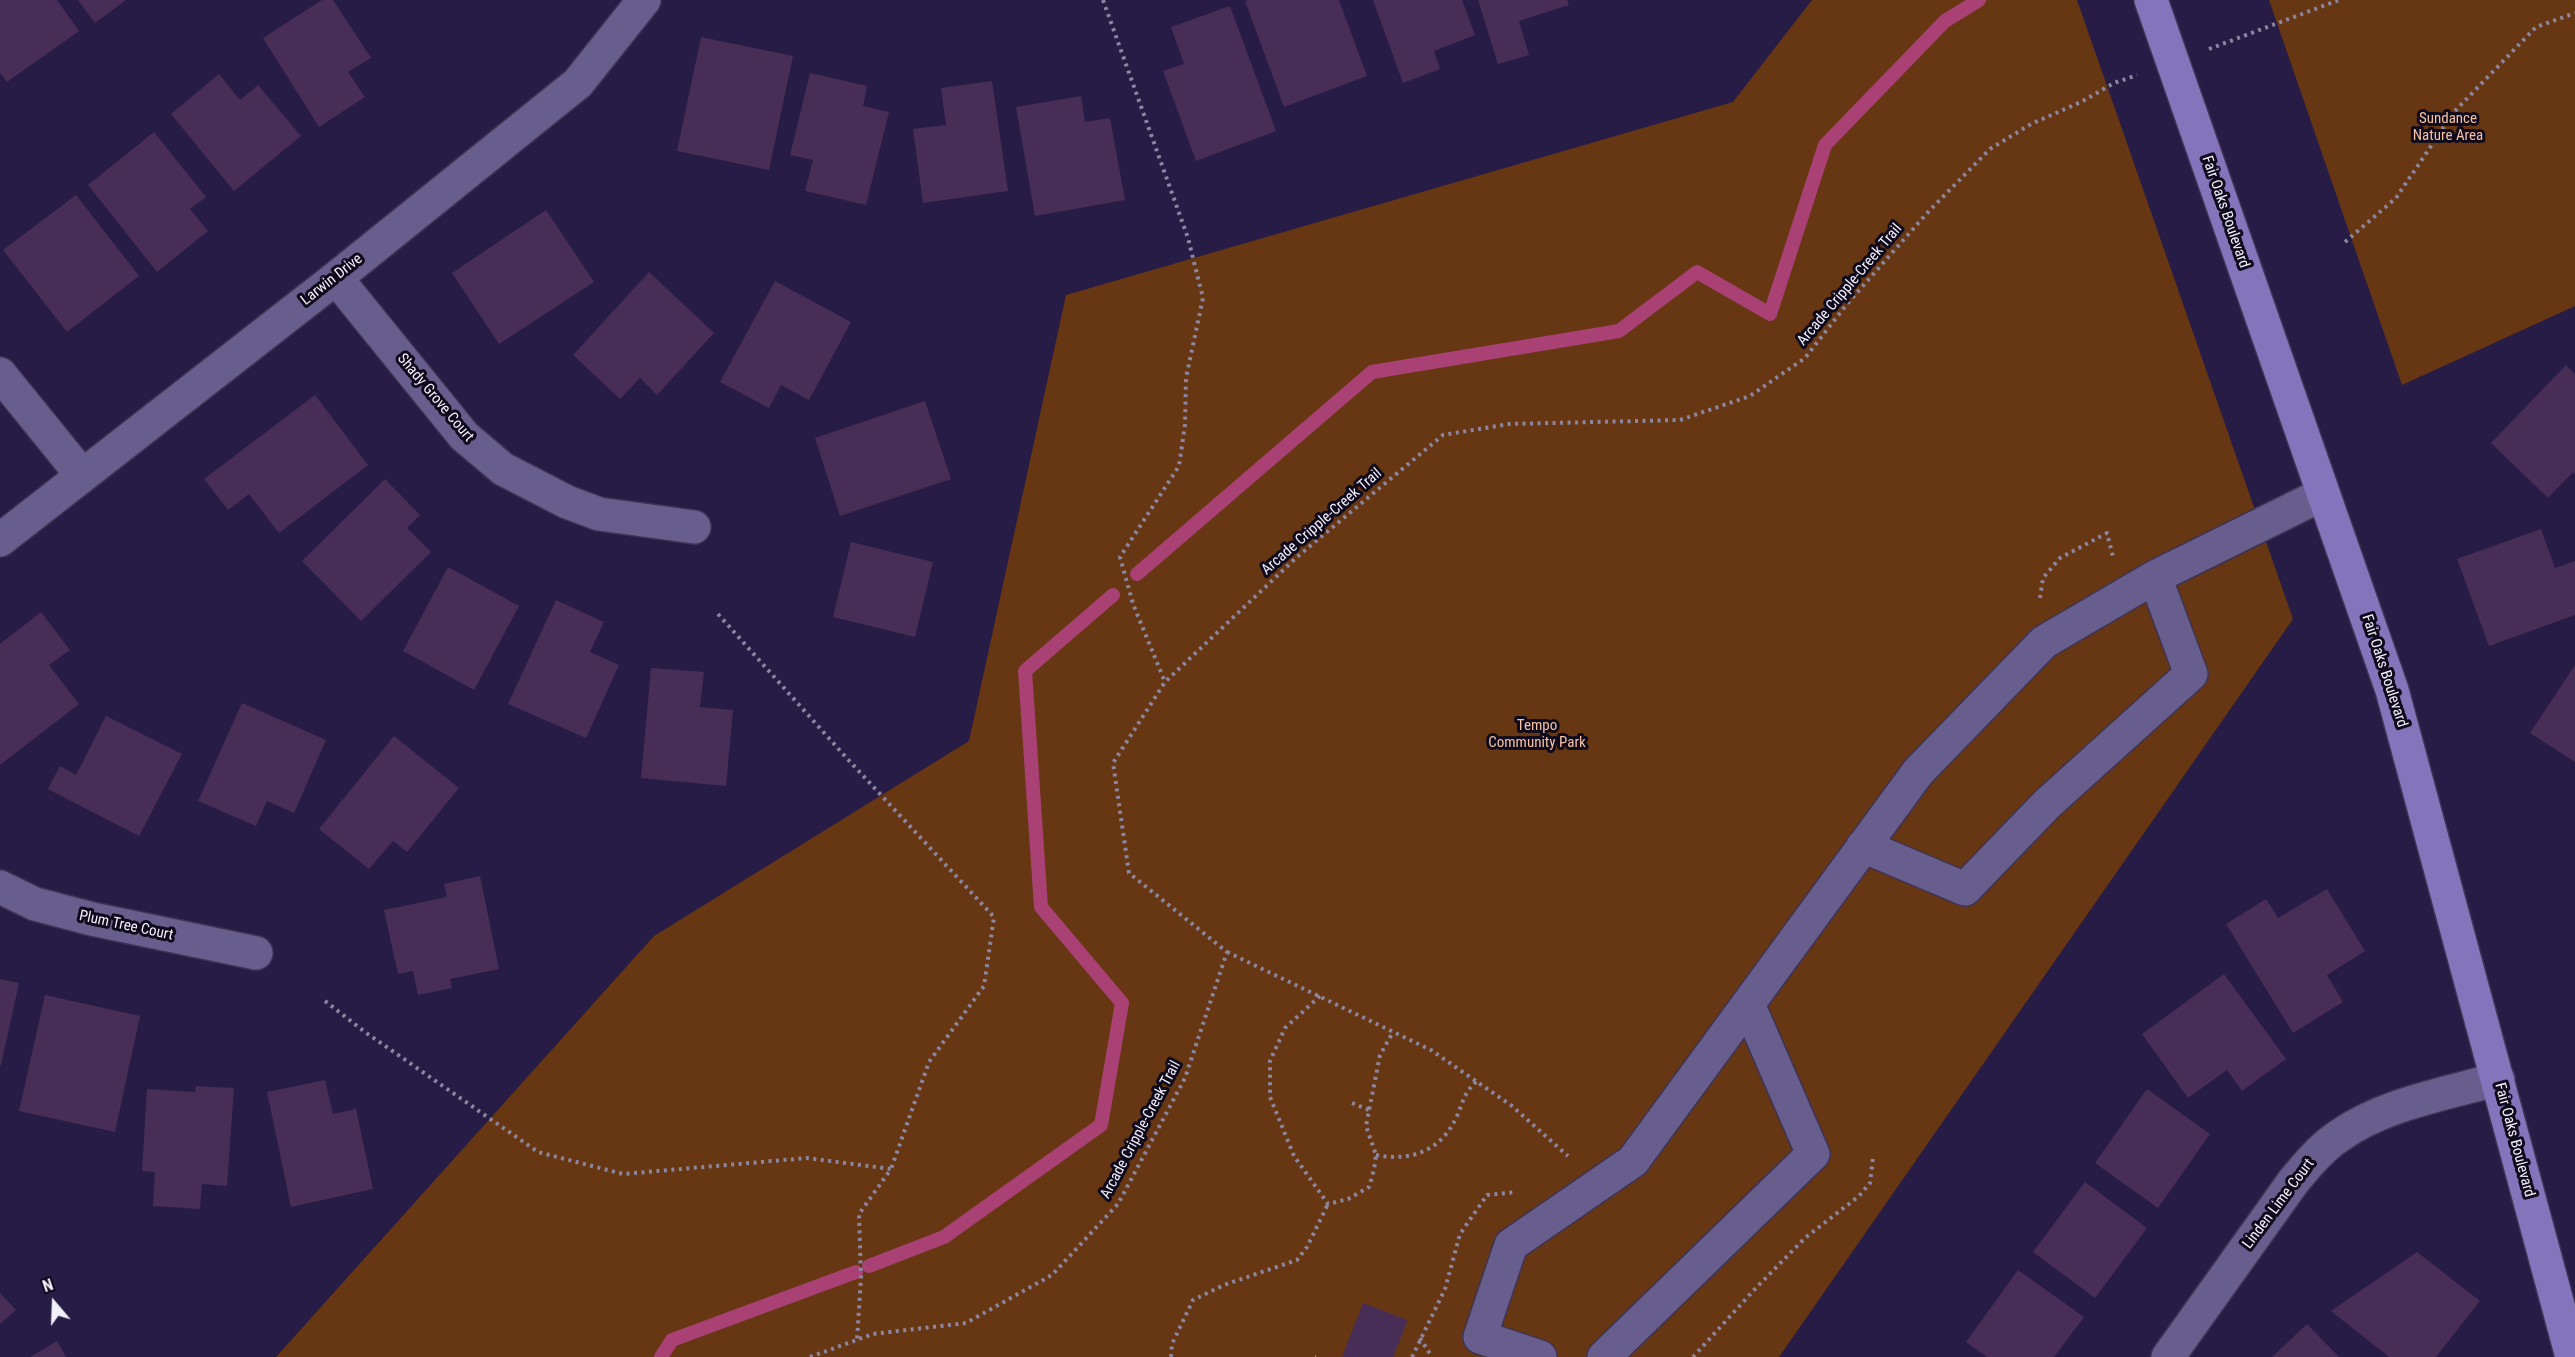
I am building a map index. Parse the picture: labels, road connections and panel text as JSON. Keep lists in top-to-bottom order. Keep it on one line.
{"streets":{"main road":["Fair Oaks Boulevard"],"street":["Larwin Drive","Shady Grove Court","Plum Tree Court","Linden Lime Court"],"path":["Arcade Cripple-Creek Trail"]},"crossings":[["Fair Oaks Boulevard","Arcade Cripple-Creek Trail"],["Fair Oaks Boulevard","Linden Lime Court"],["Larwin Drive","Shady Grove Court"]],"parks":["Sundance Nature Area","Tempo Community Park"],"north":"top"}
